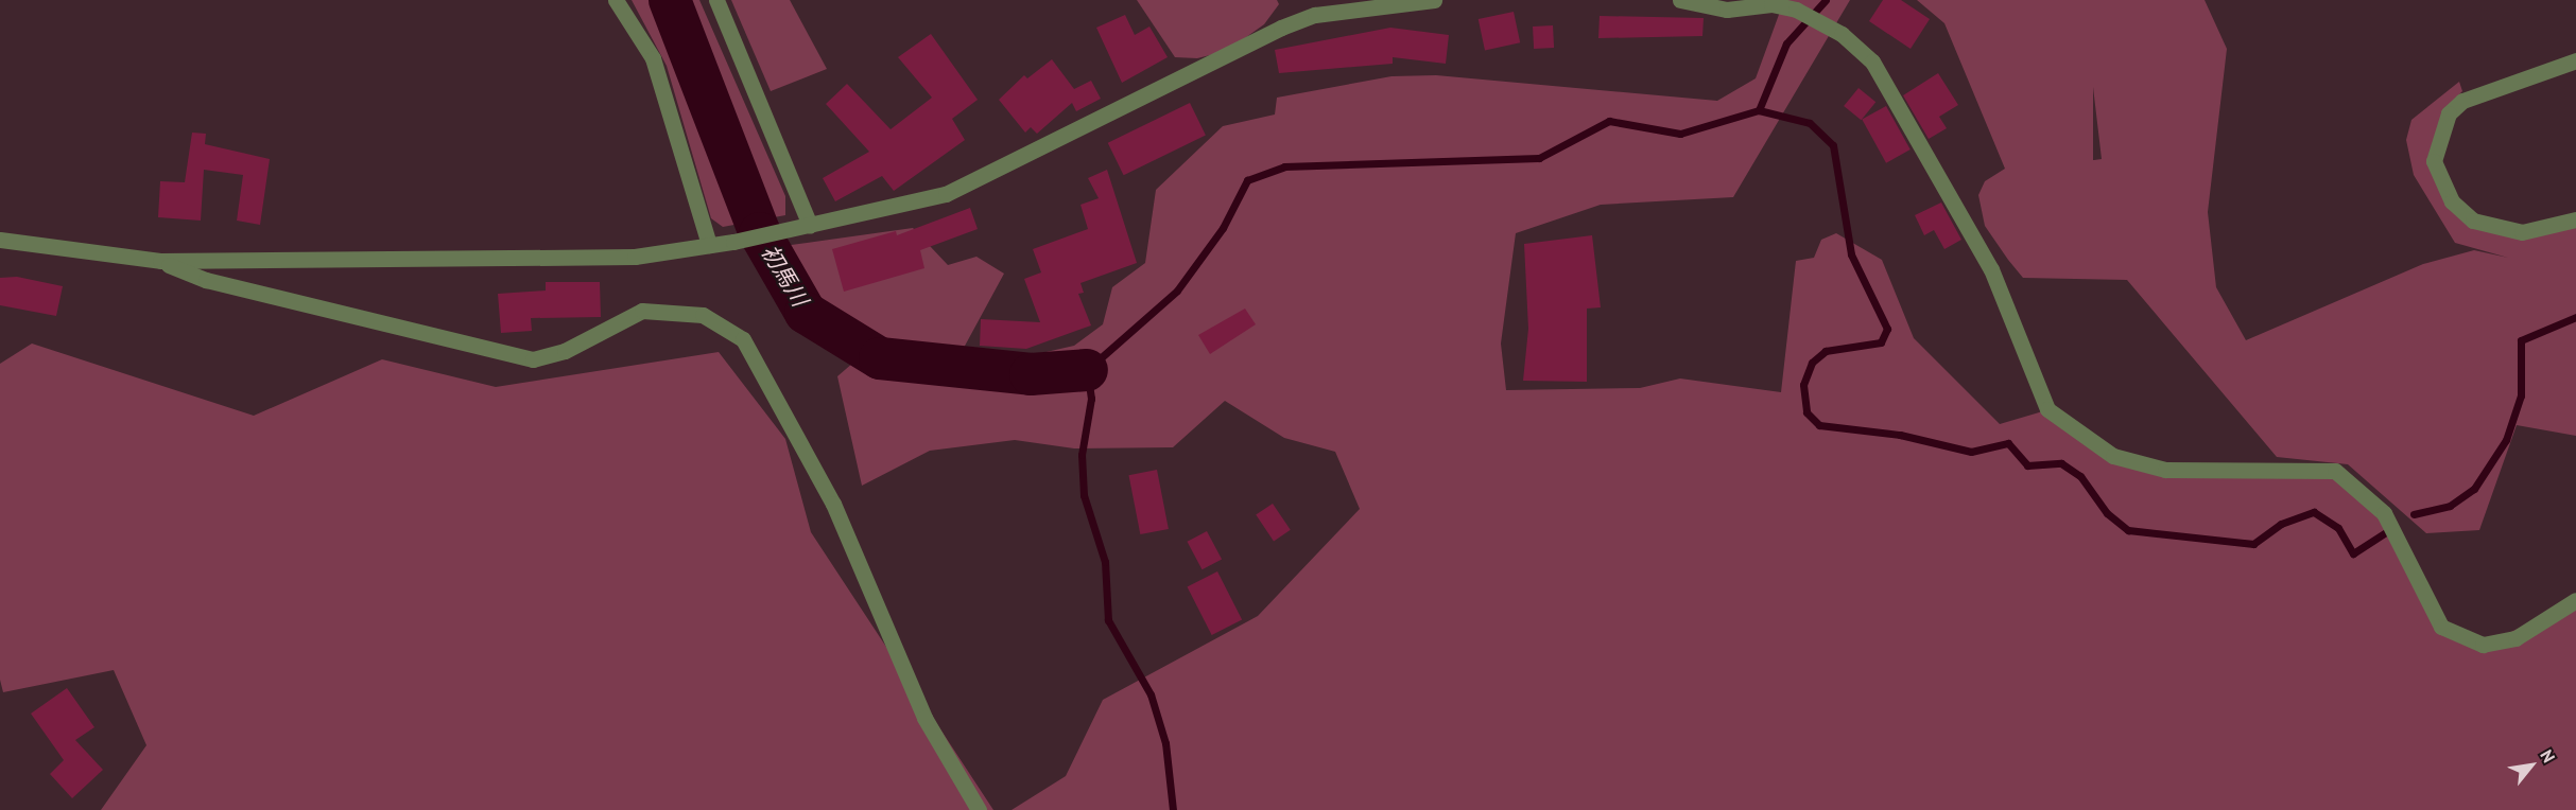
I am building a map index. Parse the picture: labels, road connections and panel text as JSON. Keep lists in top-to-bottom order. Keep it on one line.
{"water":["初馬川"],"north":"top right"}
